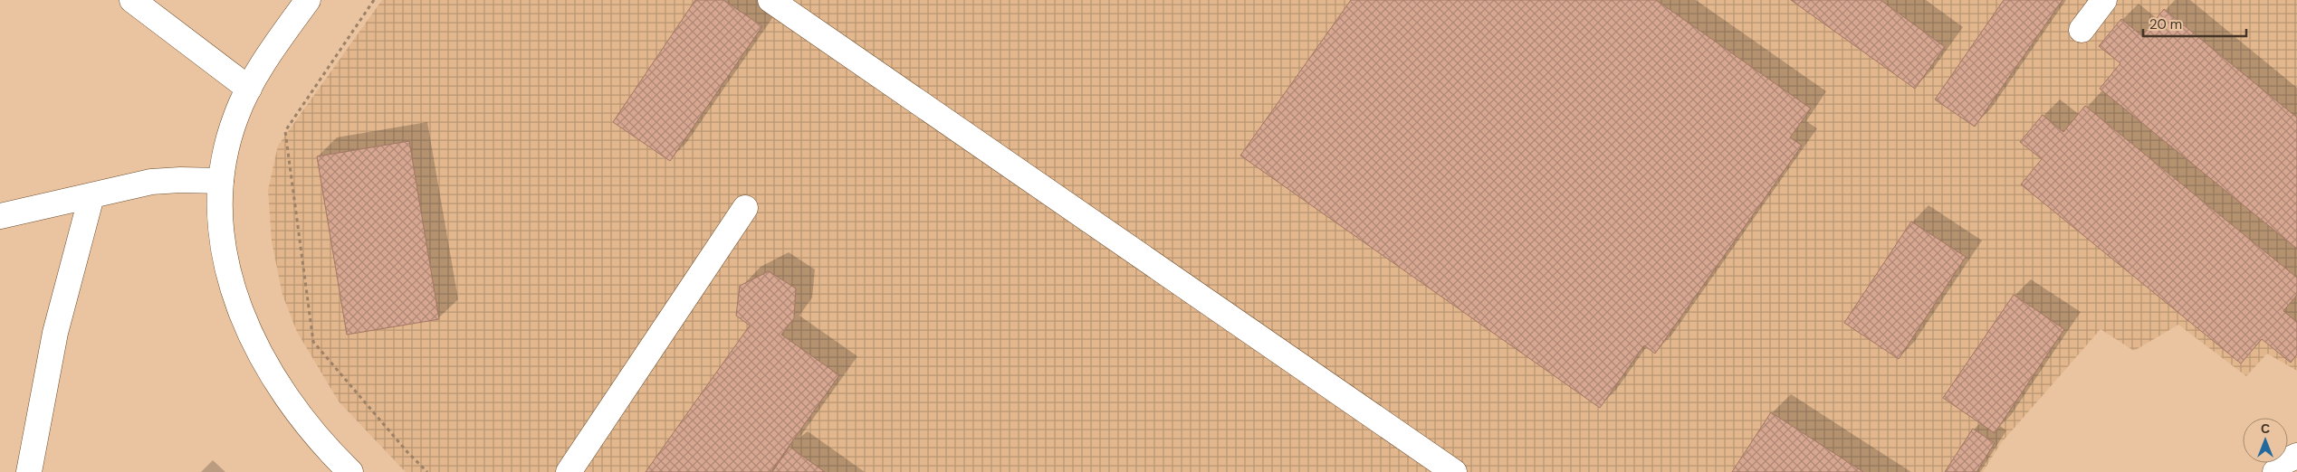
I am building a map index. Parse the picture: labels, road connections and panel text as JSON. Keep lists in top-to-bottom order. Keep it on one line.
{"scale_bar":"20 m","north":"top"}
